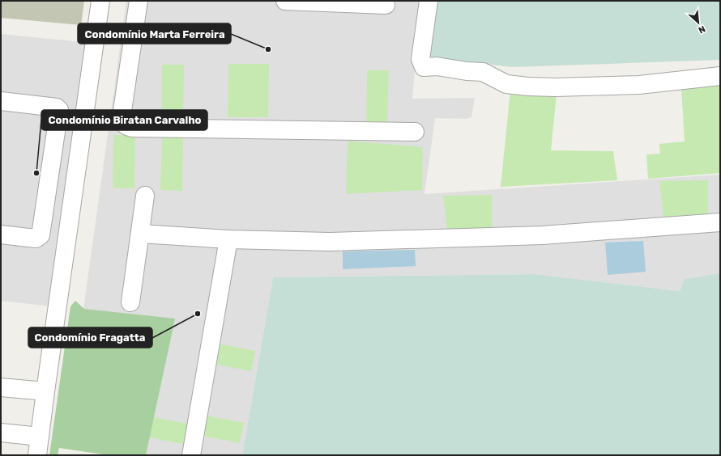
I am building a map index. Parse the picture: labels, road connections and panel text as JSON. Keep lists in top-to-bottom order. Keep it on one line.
{"places":["Condomínio Marta Ferreira","Condomínio Biratan Carvalho","Condomínio Fragatta"],"north":"bottom right"}
